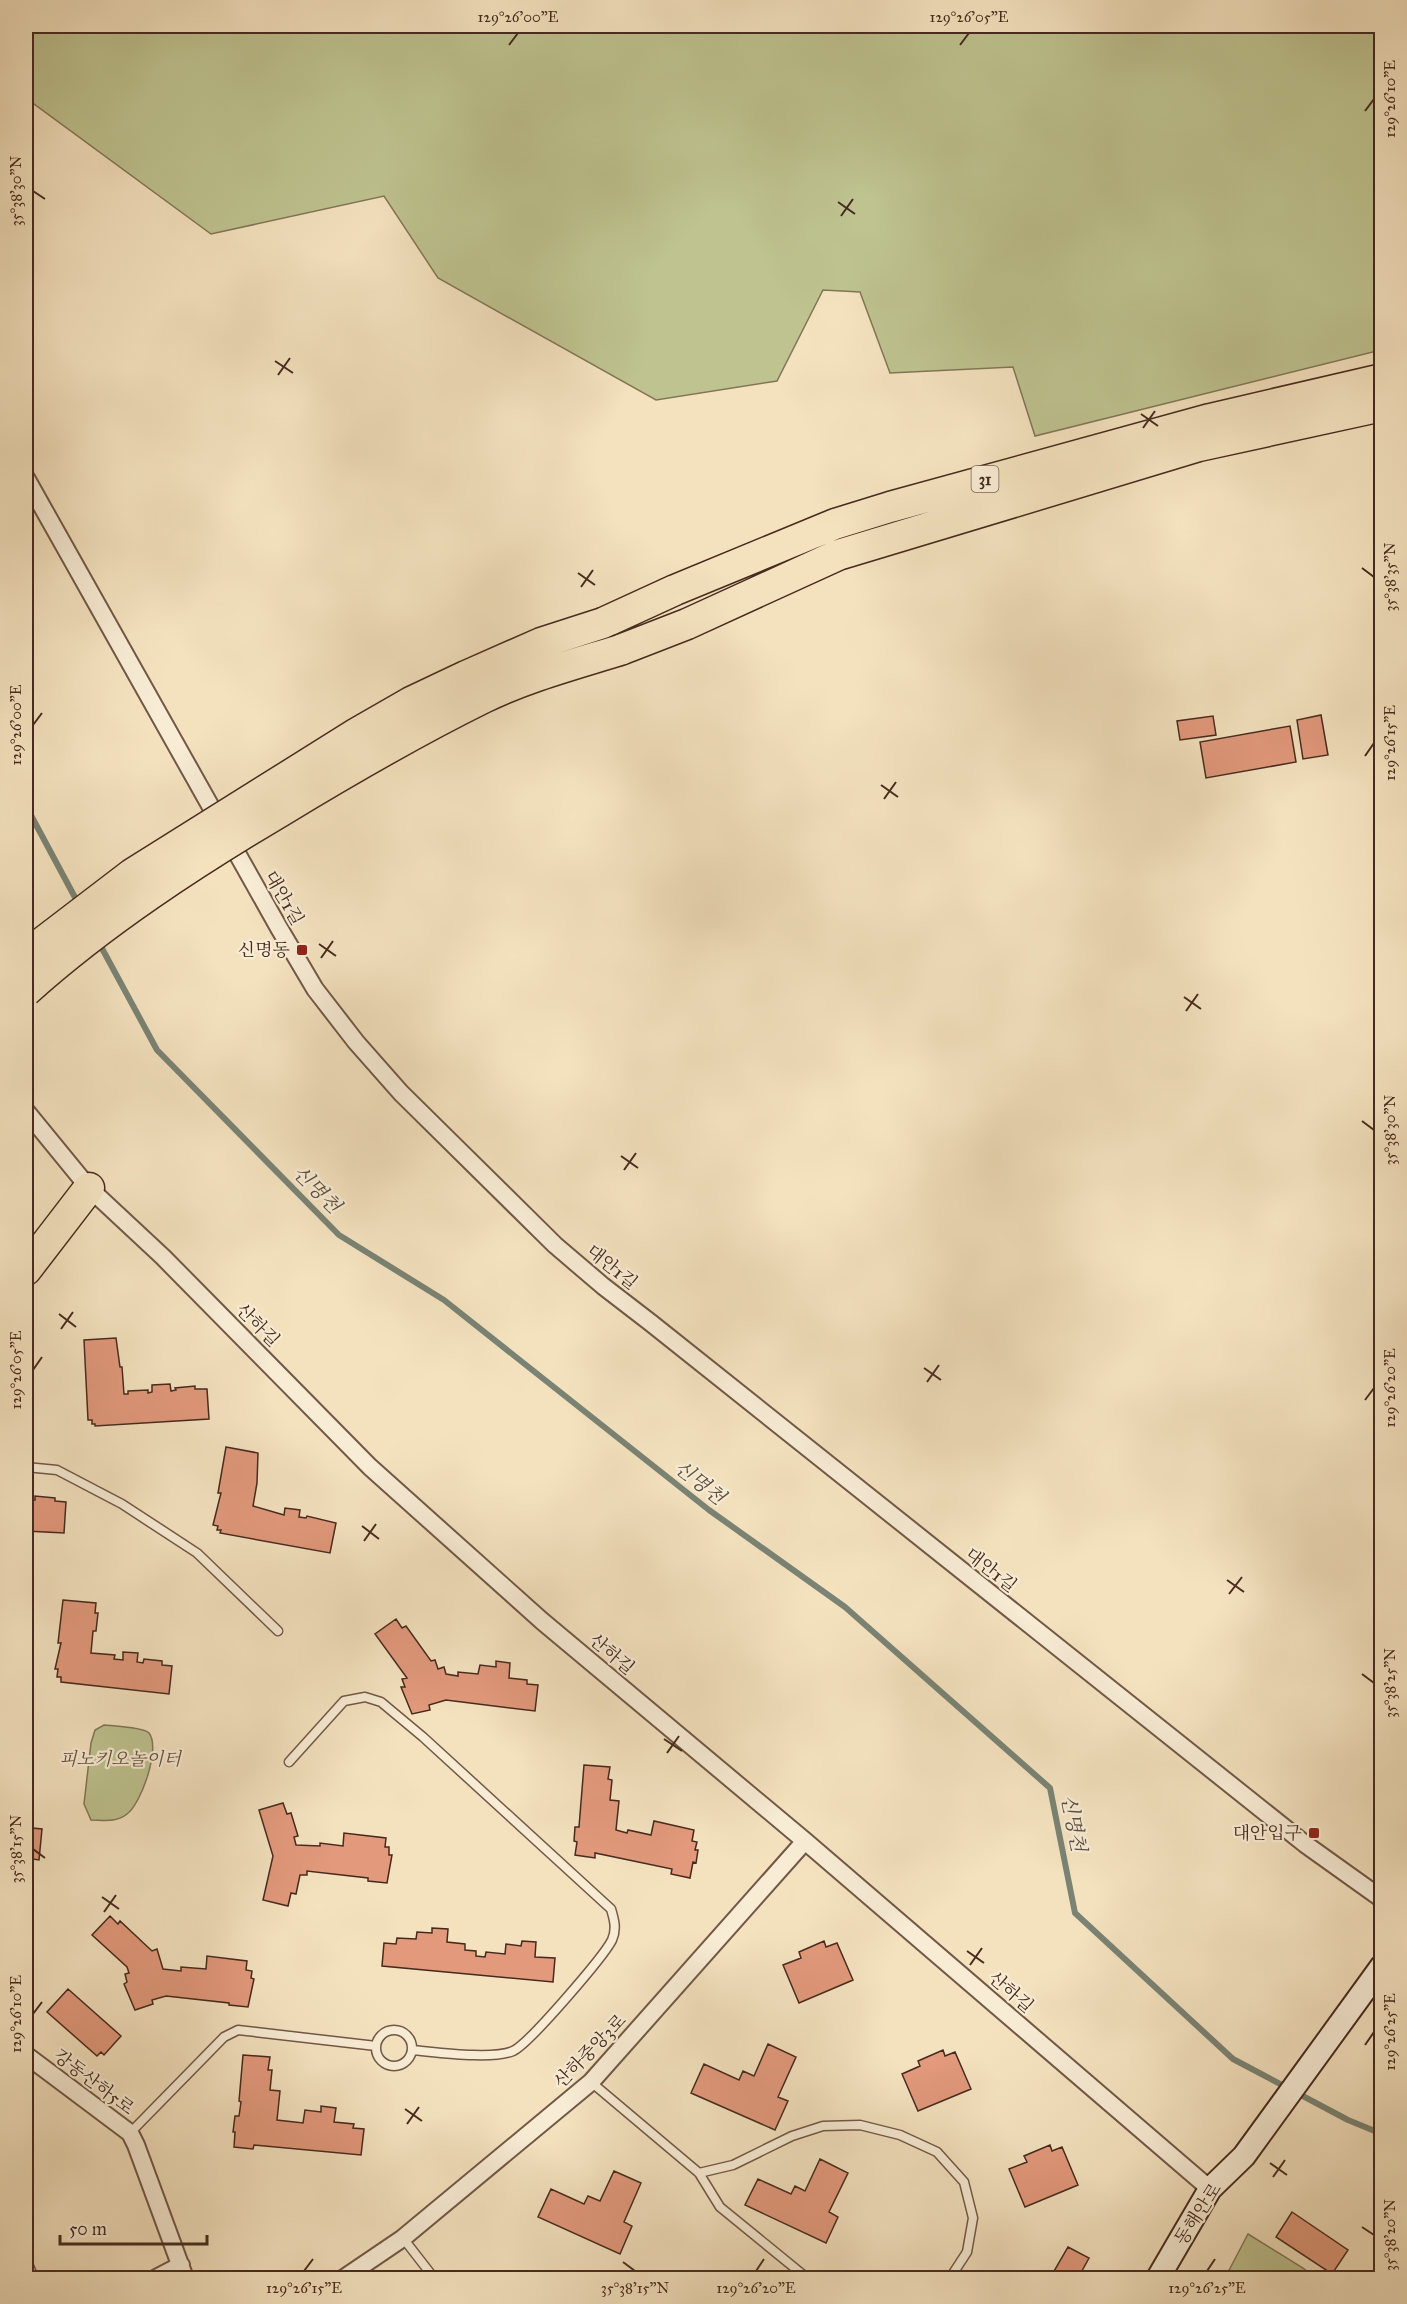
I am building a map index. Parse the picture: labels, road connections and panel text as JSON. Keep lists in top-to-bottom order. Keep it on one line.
{"streets":{"highway":["31"],"main road":["동해안로"],"street":["대안1길","산하길","산하중앙3로","강동산하5로"]},"crossings":[["산하길","산하중앙3로"],["산하길","동해안로"]],"water":["신명천"],"parks":["피노키오놀이터"],"places":{"transit":["신명동","대안입구"]},"scale_bar":"50 m","coordinates":["129°26'00\"E","129°26'05\"E","129°26'10\"E","35°38'30\"N","35°38'35\"N","129°26'15\"E","129°26'20\"E","35°38'25\"N","35°38'15\"N","129°26'25\"E","35°38'20\"N"]}
